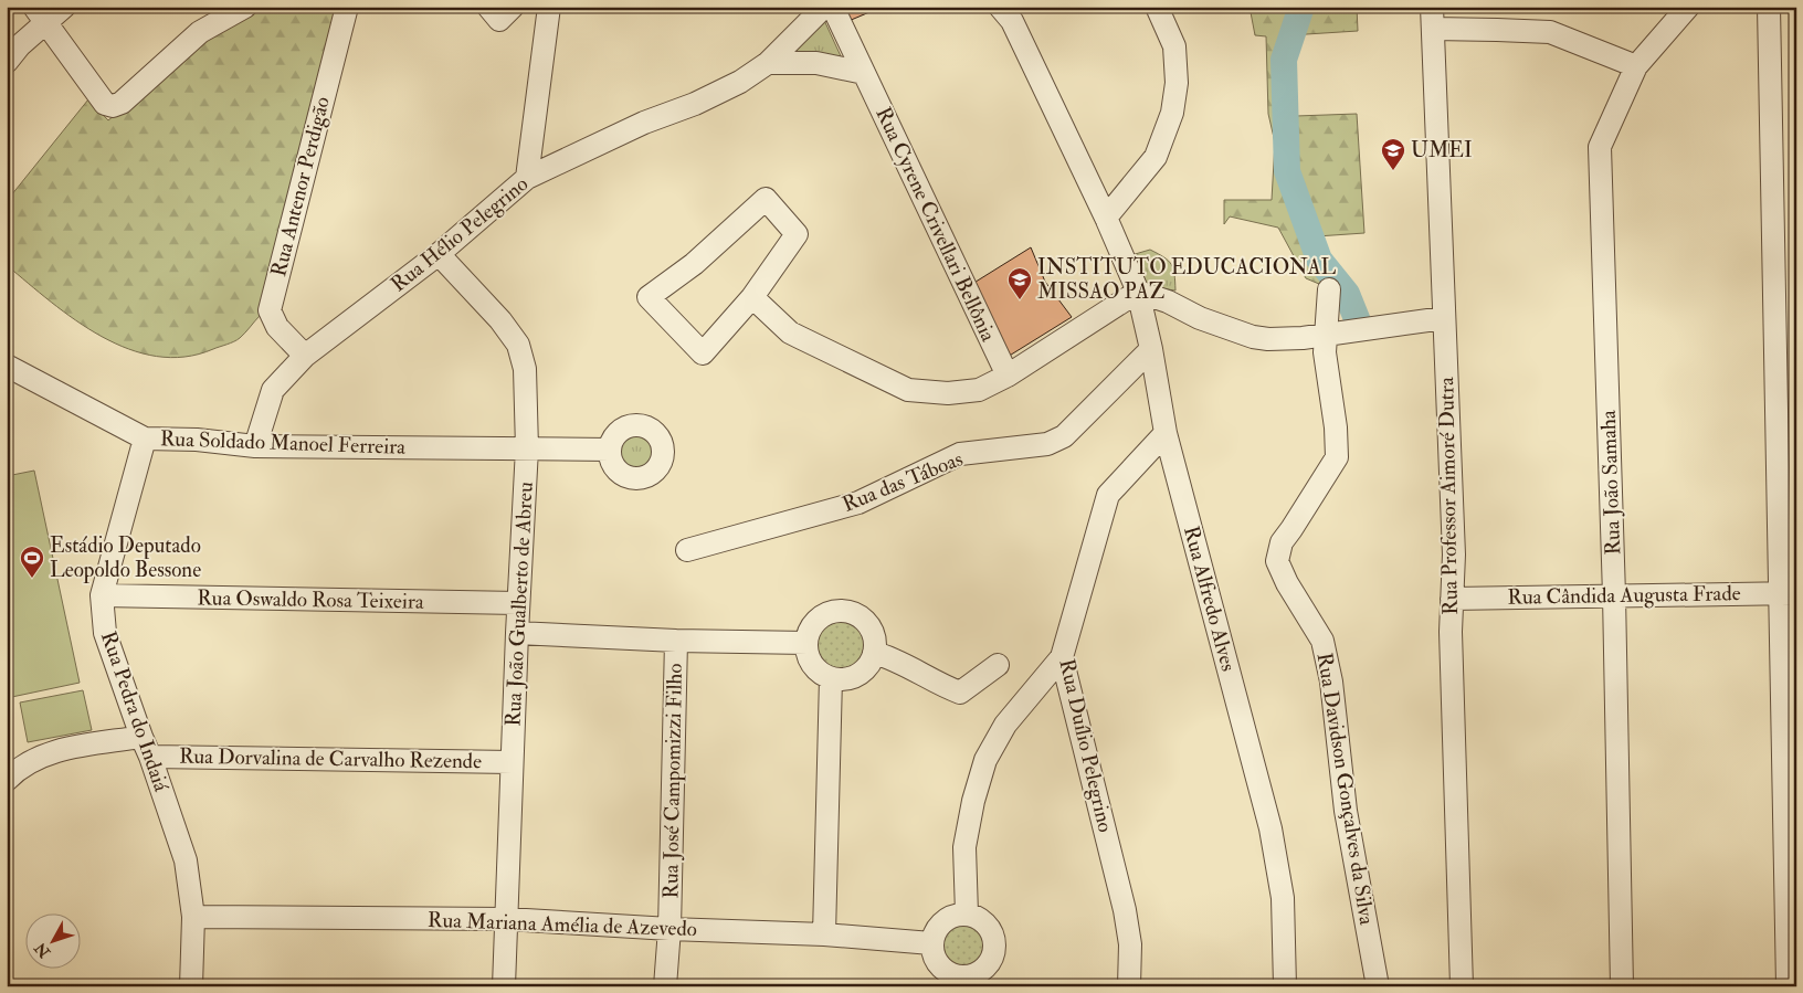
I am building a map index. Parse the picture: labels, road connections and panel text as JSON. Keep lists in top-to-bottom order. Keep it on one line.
{"streets":{"street":["Rua Antenor Perdigão","Rua Cyrene Crivellari Bellônia","Rua Hélio Pelegrino","Rua Soldado Manoel Ferreira","Rua das Táboas","Rua João Samaha","Rua Professor Aimoré Dutra","Rua Cândida Augusta Frade","Rua Alfredo Alves","Rua Oswaldo Rosa Teixeira","Rua João Gualberto de Abreu","Rua Pedra do Indaiá","Rua Duílio Pelegrino","Rua Dorvalina de Carvalho Rezende","Rua José Campomizzi Filho","Rua Davidson Gonçalves da Silva","Rua Mariana Amélia de Azevedo"]},"crossings":[["Rua Antenor Perdigão","Rua Hélio Pelegrino"],["Rua Hélio Pelegrino","Rua Soldado Manoel Ferreira"],["Rua Hélio Pelegrino","Rua João Gualberto de Abreu"],["Rua Soldado Manoel Ferreira","Rua João Gualberto de Abreu"],["Rua Soldado Manoel Ferreira","Rua Pedra do Indaiá"],["Rua das Táboas","Rua Alfredo Alves"],["Rua João Samaha","Rua Cândida Augusta Frade"],["Rua Professor Aimoré Dutra","Rua Cândida Augusta Frade"],["Rua Alfredo Alves","Rua Duílio Pelegrino"],["Rua Oswaldo Rosa Teixeira","Rua João Gualberto de Abreu"],["Rua Oswaldo Rosa Teixeira","Rua Pedra do Indaiá"],["Rua João Gualberto de Abreu","Rua Dorvalina de Carvalho Rezende"],["Rua João Gualberto de Abreu","Rua Mariana Amélia de Azevedo"],["Rua Pedra do Indaiá","Rua Dorvalina de Carvalho Rezende"],["Rua Pedra do Indaiá","Rua Mariana Amélia de Azevedo"],["Rua José Campomizzi Filho","Rua Mariana Amélia de Azevedo"]],"places":{"school or university":["UMEI","INSTITUTO EDUCACIONAL MISSAO PAZ"],"sports":["Estádio Deputado Leopoldo Bessone"]},"north":"bottom left"}
